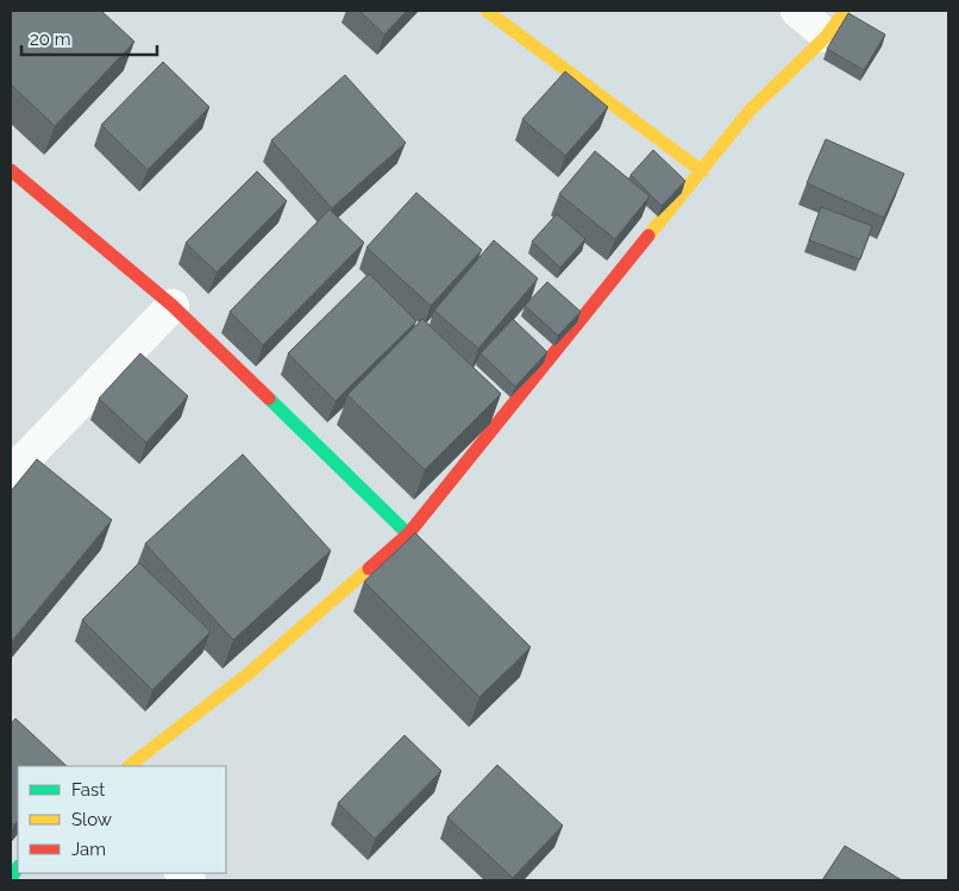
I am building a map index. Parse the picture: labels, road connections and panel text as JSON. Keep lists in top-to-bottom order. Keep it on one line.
{"legend":["Fast","Slow","Jam"],"scale_bar":"20 m"}
